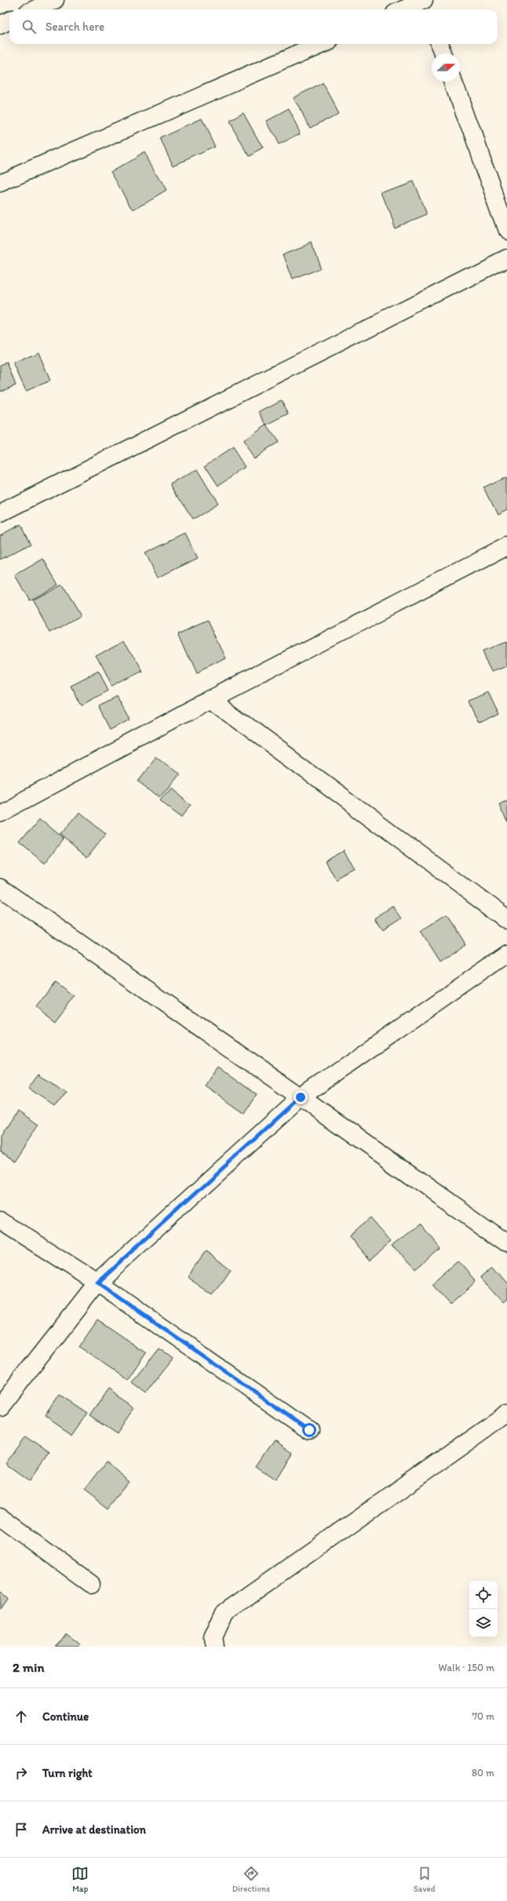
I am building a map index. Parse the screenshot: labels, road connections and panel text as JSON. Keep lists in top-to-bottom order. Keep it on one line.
{"north":"right","page":{"search":"Search here","heading":["2 min","Walk · 150 m"],"list":[["Continue","70 m"],["Turn right","80 m"],"Arrive at destination"],"nav":["Map","Directions","Saved"]}}
